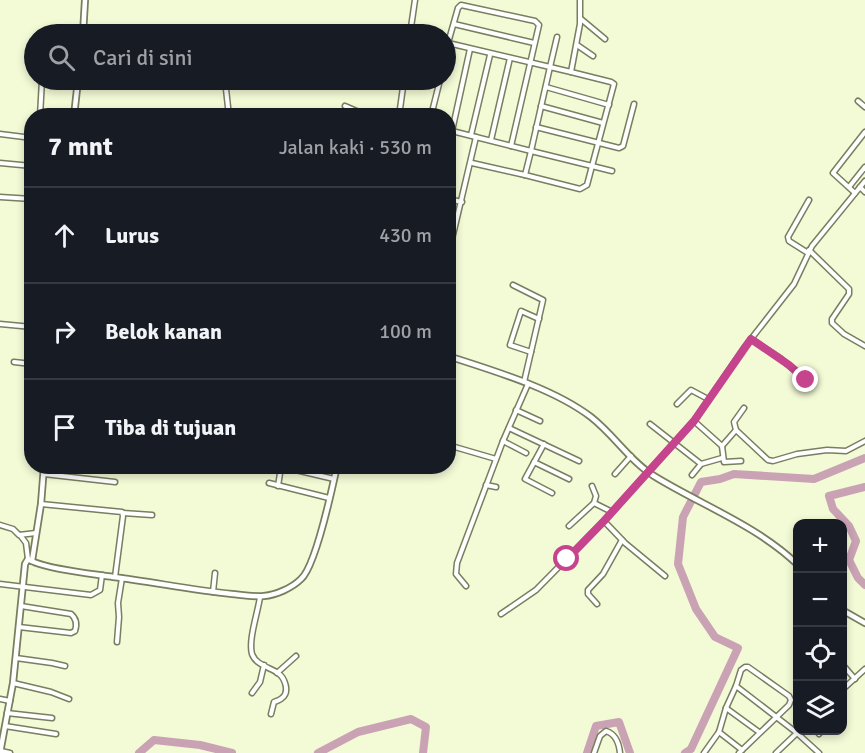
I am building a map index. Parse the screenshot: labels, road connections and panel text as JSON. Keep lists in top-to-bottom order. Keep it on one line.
{"page":{"search":"Cari di sini","heading":["7 mnt","Jalan kaki · 530 m"],"list":[["Lurus","430 m"],["Belok kanan","100 m"],"Tiba di tujuan"],"map_buttons":["+","−"]}}
